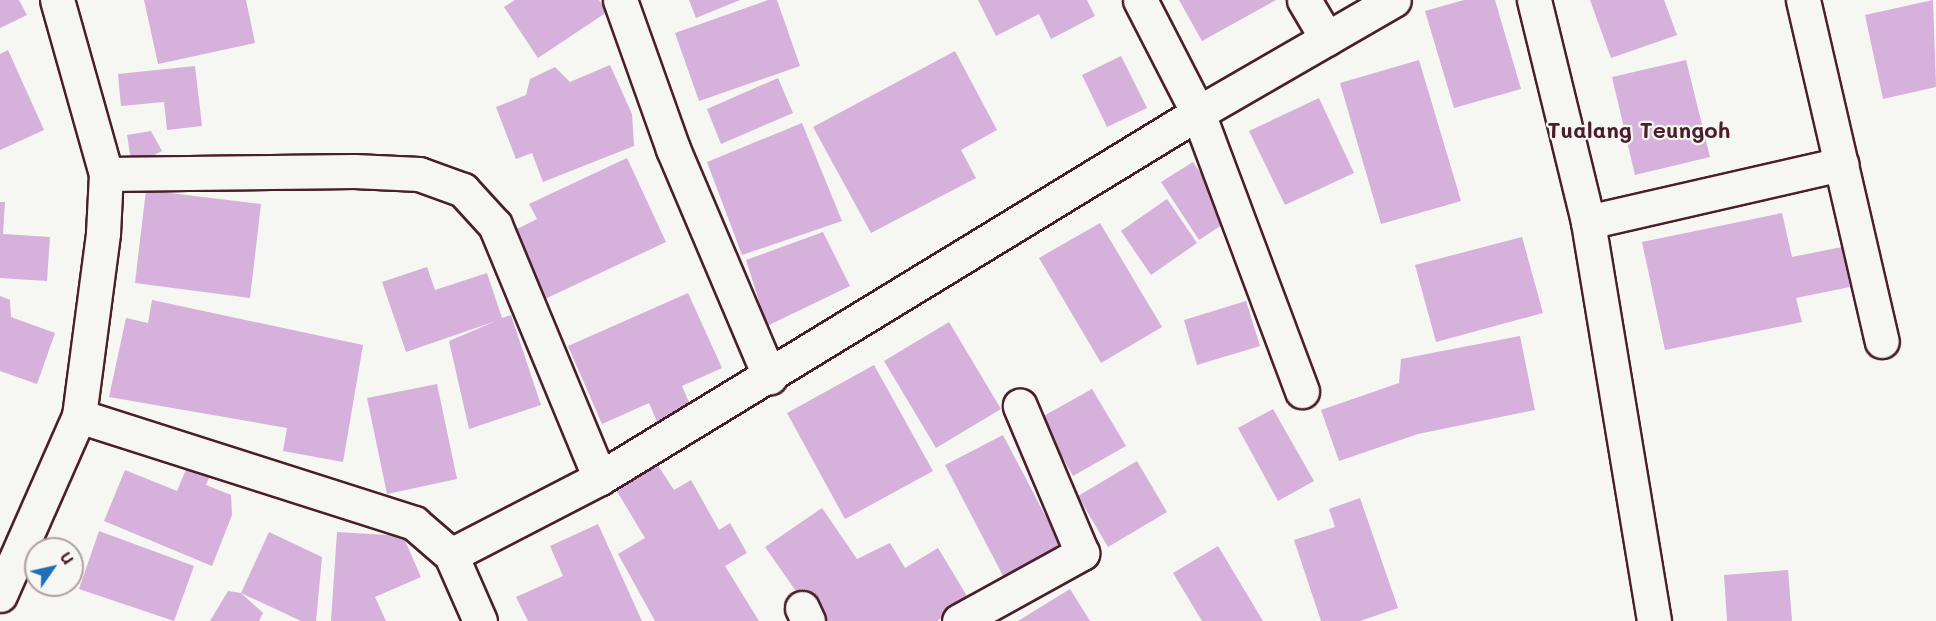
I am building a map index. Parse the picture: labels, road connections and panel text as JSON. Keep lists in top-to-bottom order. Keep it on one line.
{"districts":["Tualang Teungoh"],"north":"top right"}
